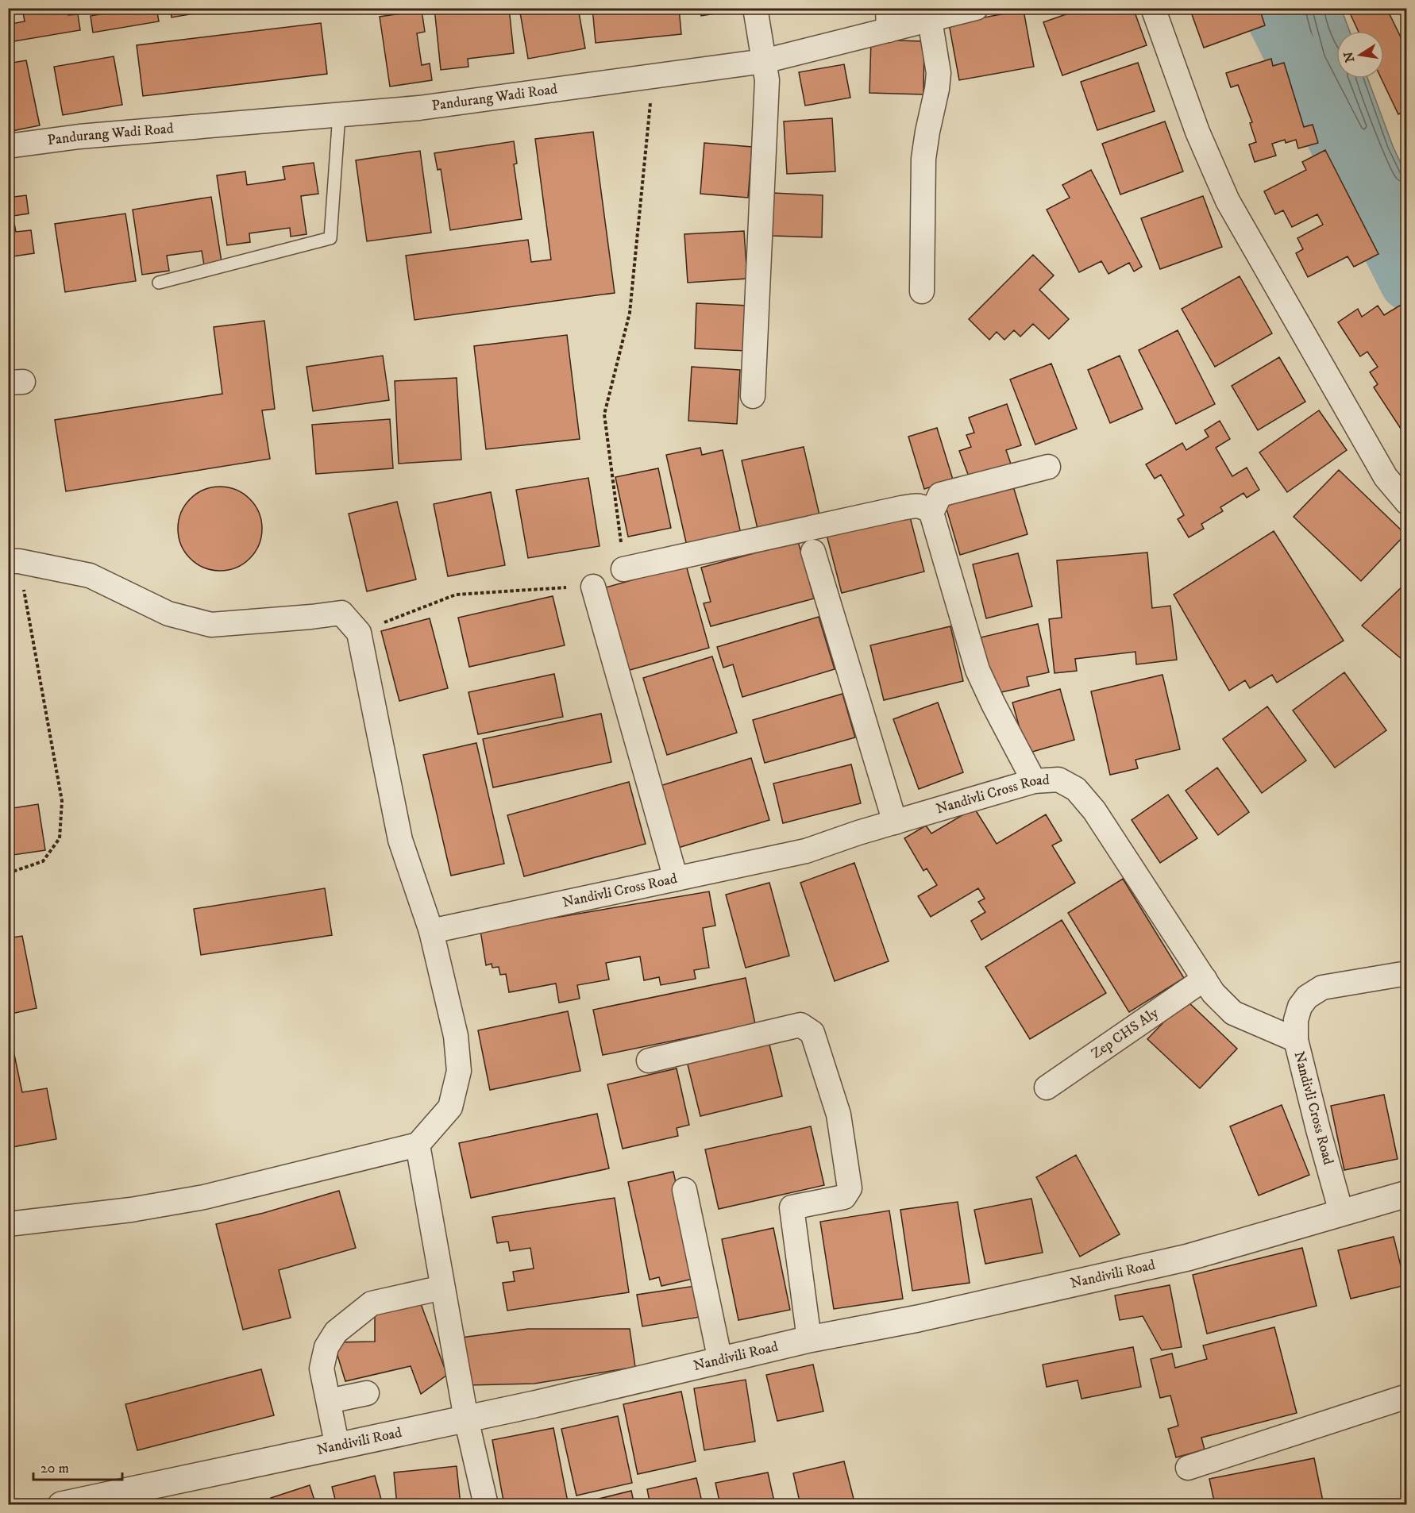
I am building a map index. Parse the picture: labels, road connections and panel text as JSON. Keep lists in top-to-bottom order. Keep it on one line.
{"streets":{"street":["Pandurang Wadi Road","Nandivli Cross Road","Zep CHS Aly","Nandivili Road"]},"crossings":[["Nandivli Cross Road","Zep CHS Aly"],["Nandivli Cross Road","Nandivili Road"]],"scale_bar":"20 m","north":"left"}
